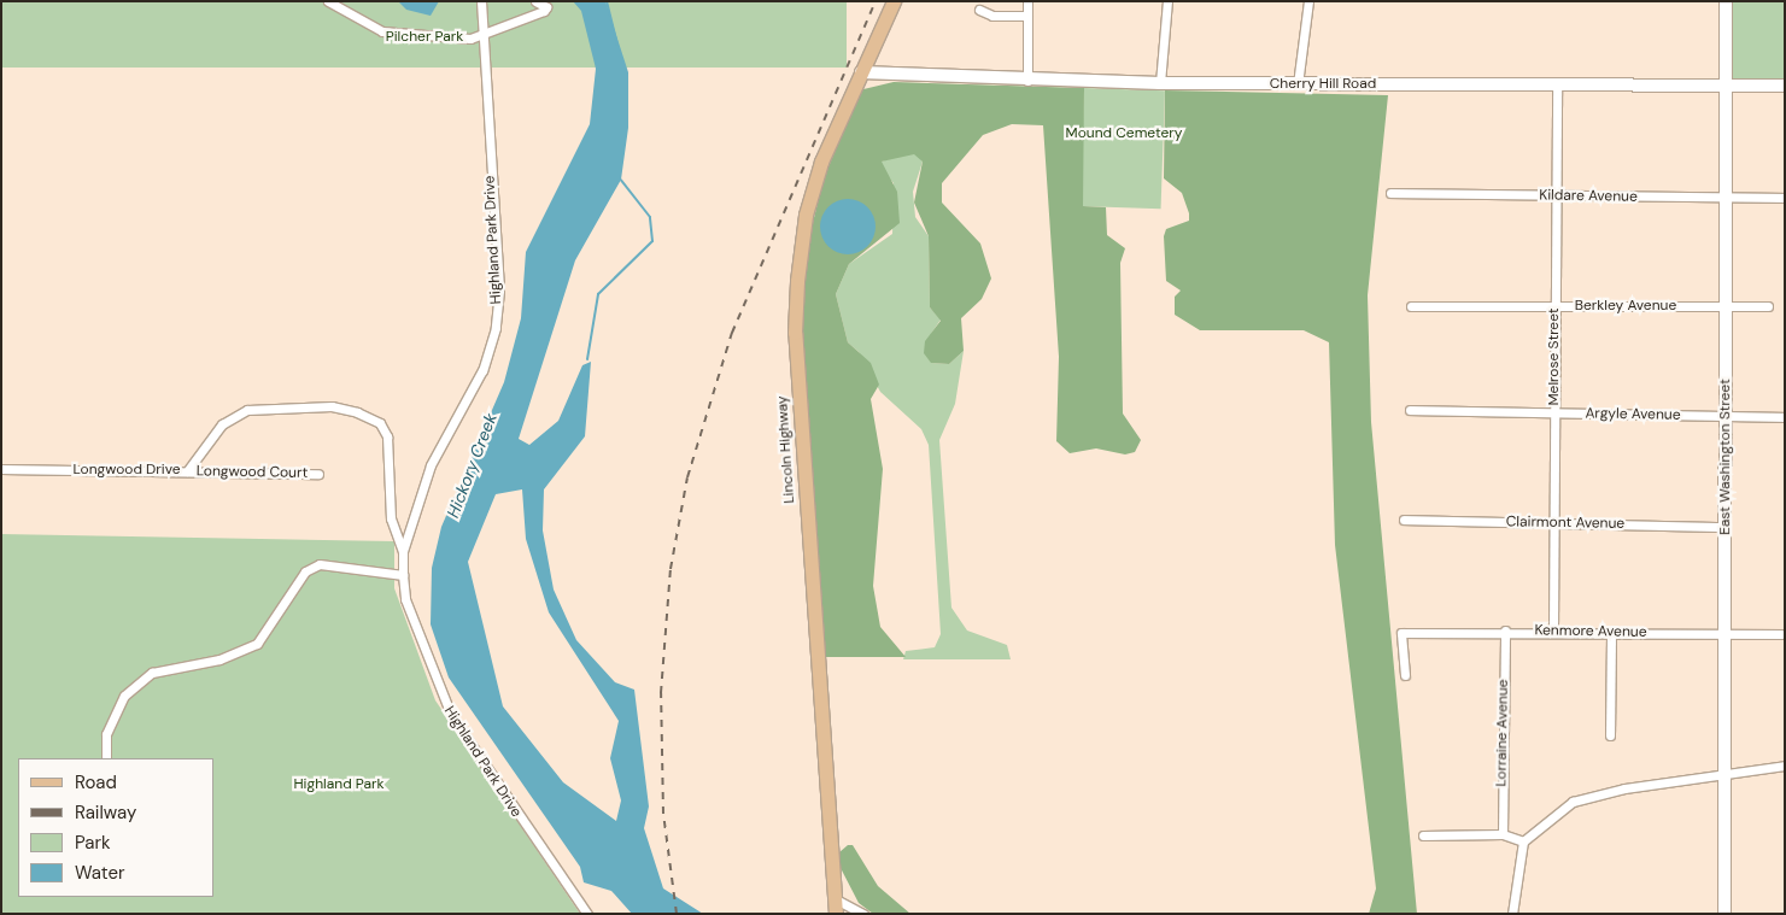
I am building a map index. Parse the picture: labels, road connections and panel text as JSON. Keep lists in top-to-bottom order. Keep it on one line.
{"streets":{"main road":["Lincoln Highway"],"street":["Cherry Hill Road","Kildare Avenue","Highland Park Drive","Berkley Avenue","Melrose Street","Argyle Avenue","East Washington Street","Longwood Drive","Longwood Court","Clairmont Avenue","Kenmore Avenue","Lorraine Avenue"]},"crossings":[["Cherry Hill Road","Melrose Street"],["Cherry Hill Road","Lincoln Highway"],["Cherry Hill Road","East Washington Street"],["Kildare Avenue","Melrose Street"],["Kildare Avenue","East Washington Street"],["Highland Park Drive","Longwood Drive"],["Berkley Avenue","Melrose Street"],["Berkley Avenue","East Washington Street"],["Melrose Street","Argyle Avenue"],["Melrose Street","Clairmont Avenue"],["Melrose Street","Kenmore Avenue"],["Argyle Avenue","East Washington Street"],["East Washington Street","Clairmont Avenue"],["East Washington Street","Kenmore Avenue"],["Longwood Drive","Longwood Court"],["Kenmore Avenue","Lorraine Avenue"]],"water":["Hickory Creek"],"parks":["Pilcher Park","Mound Cemetery","Highland Park"],"legend":["Road","Railway","Park","Water"]}
